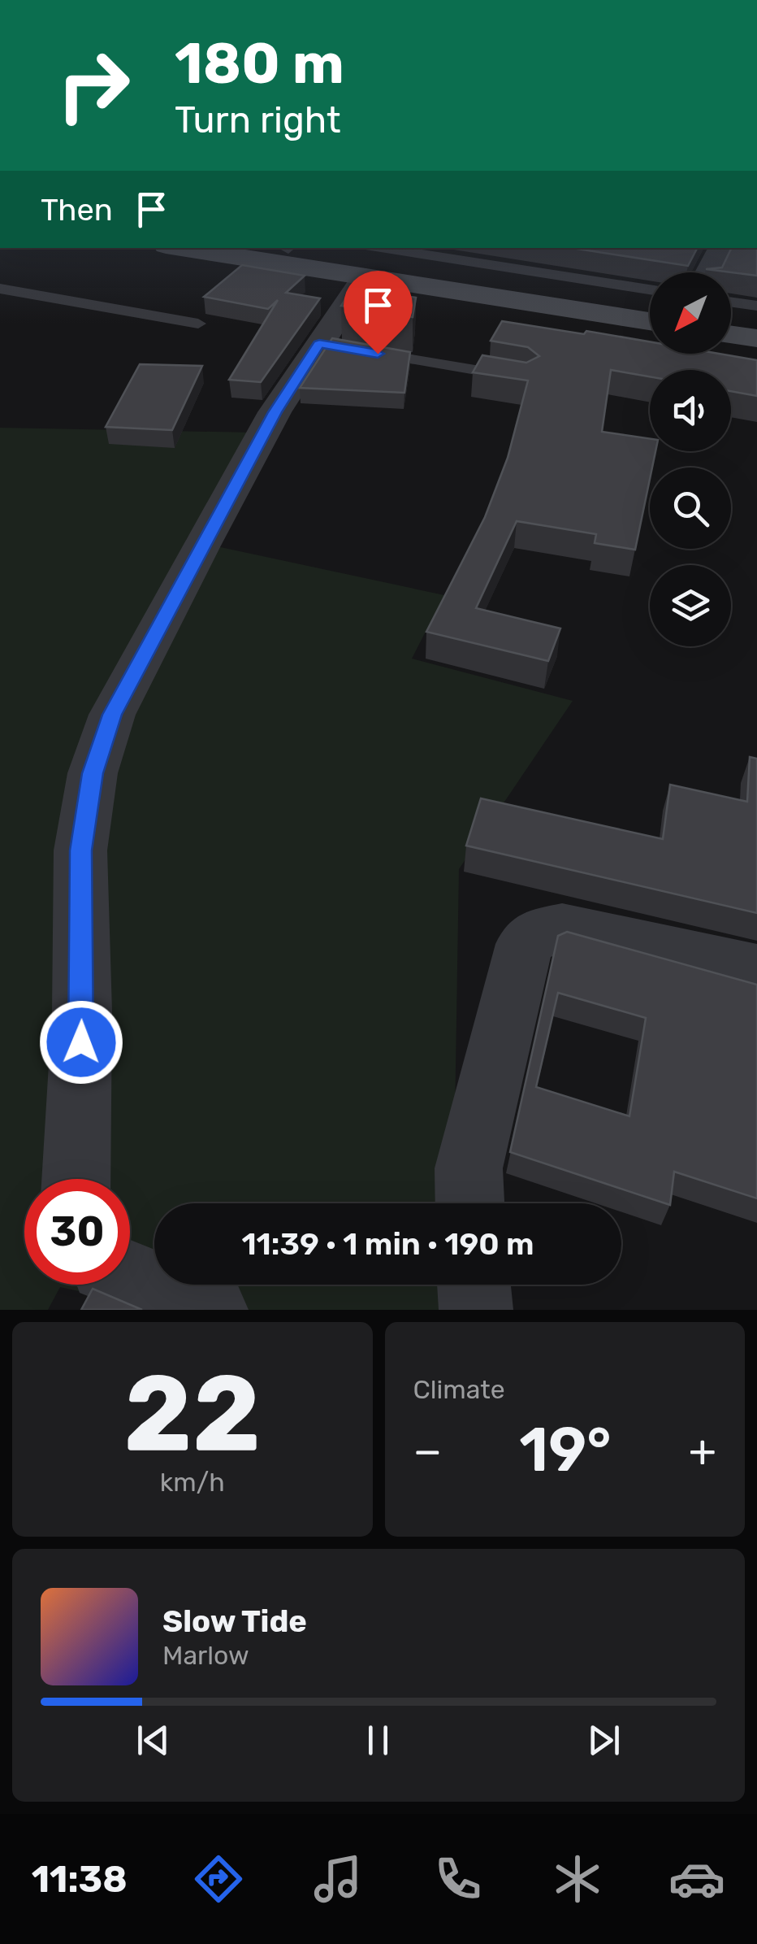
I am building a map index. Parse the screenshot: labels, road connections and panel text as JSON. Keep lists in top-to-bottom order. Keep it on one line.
{"north":"bottom left","page":{"turn":["180 m","Turn right"],"then":"Then","limit":"30","trip":"11:39 · 1 min · 190 m","tile":[["22","km/h"],"Climate"],"heat":["−","19°","+"],"song":["Slow Tide","Marlow"],"tabs":"11:38"}}
